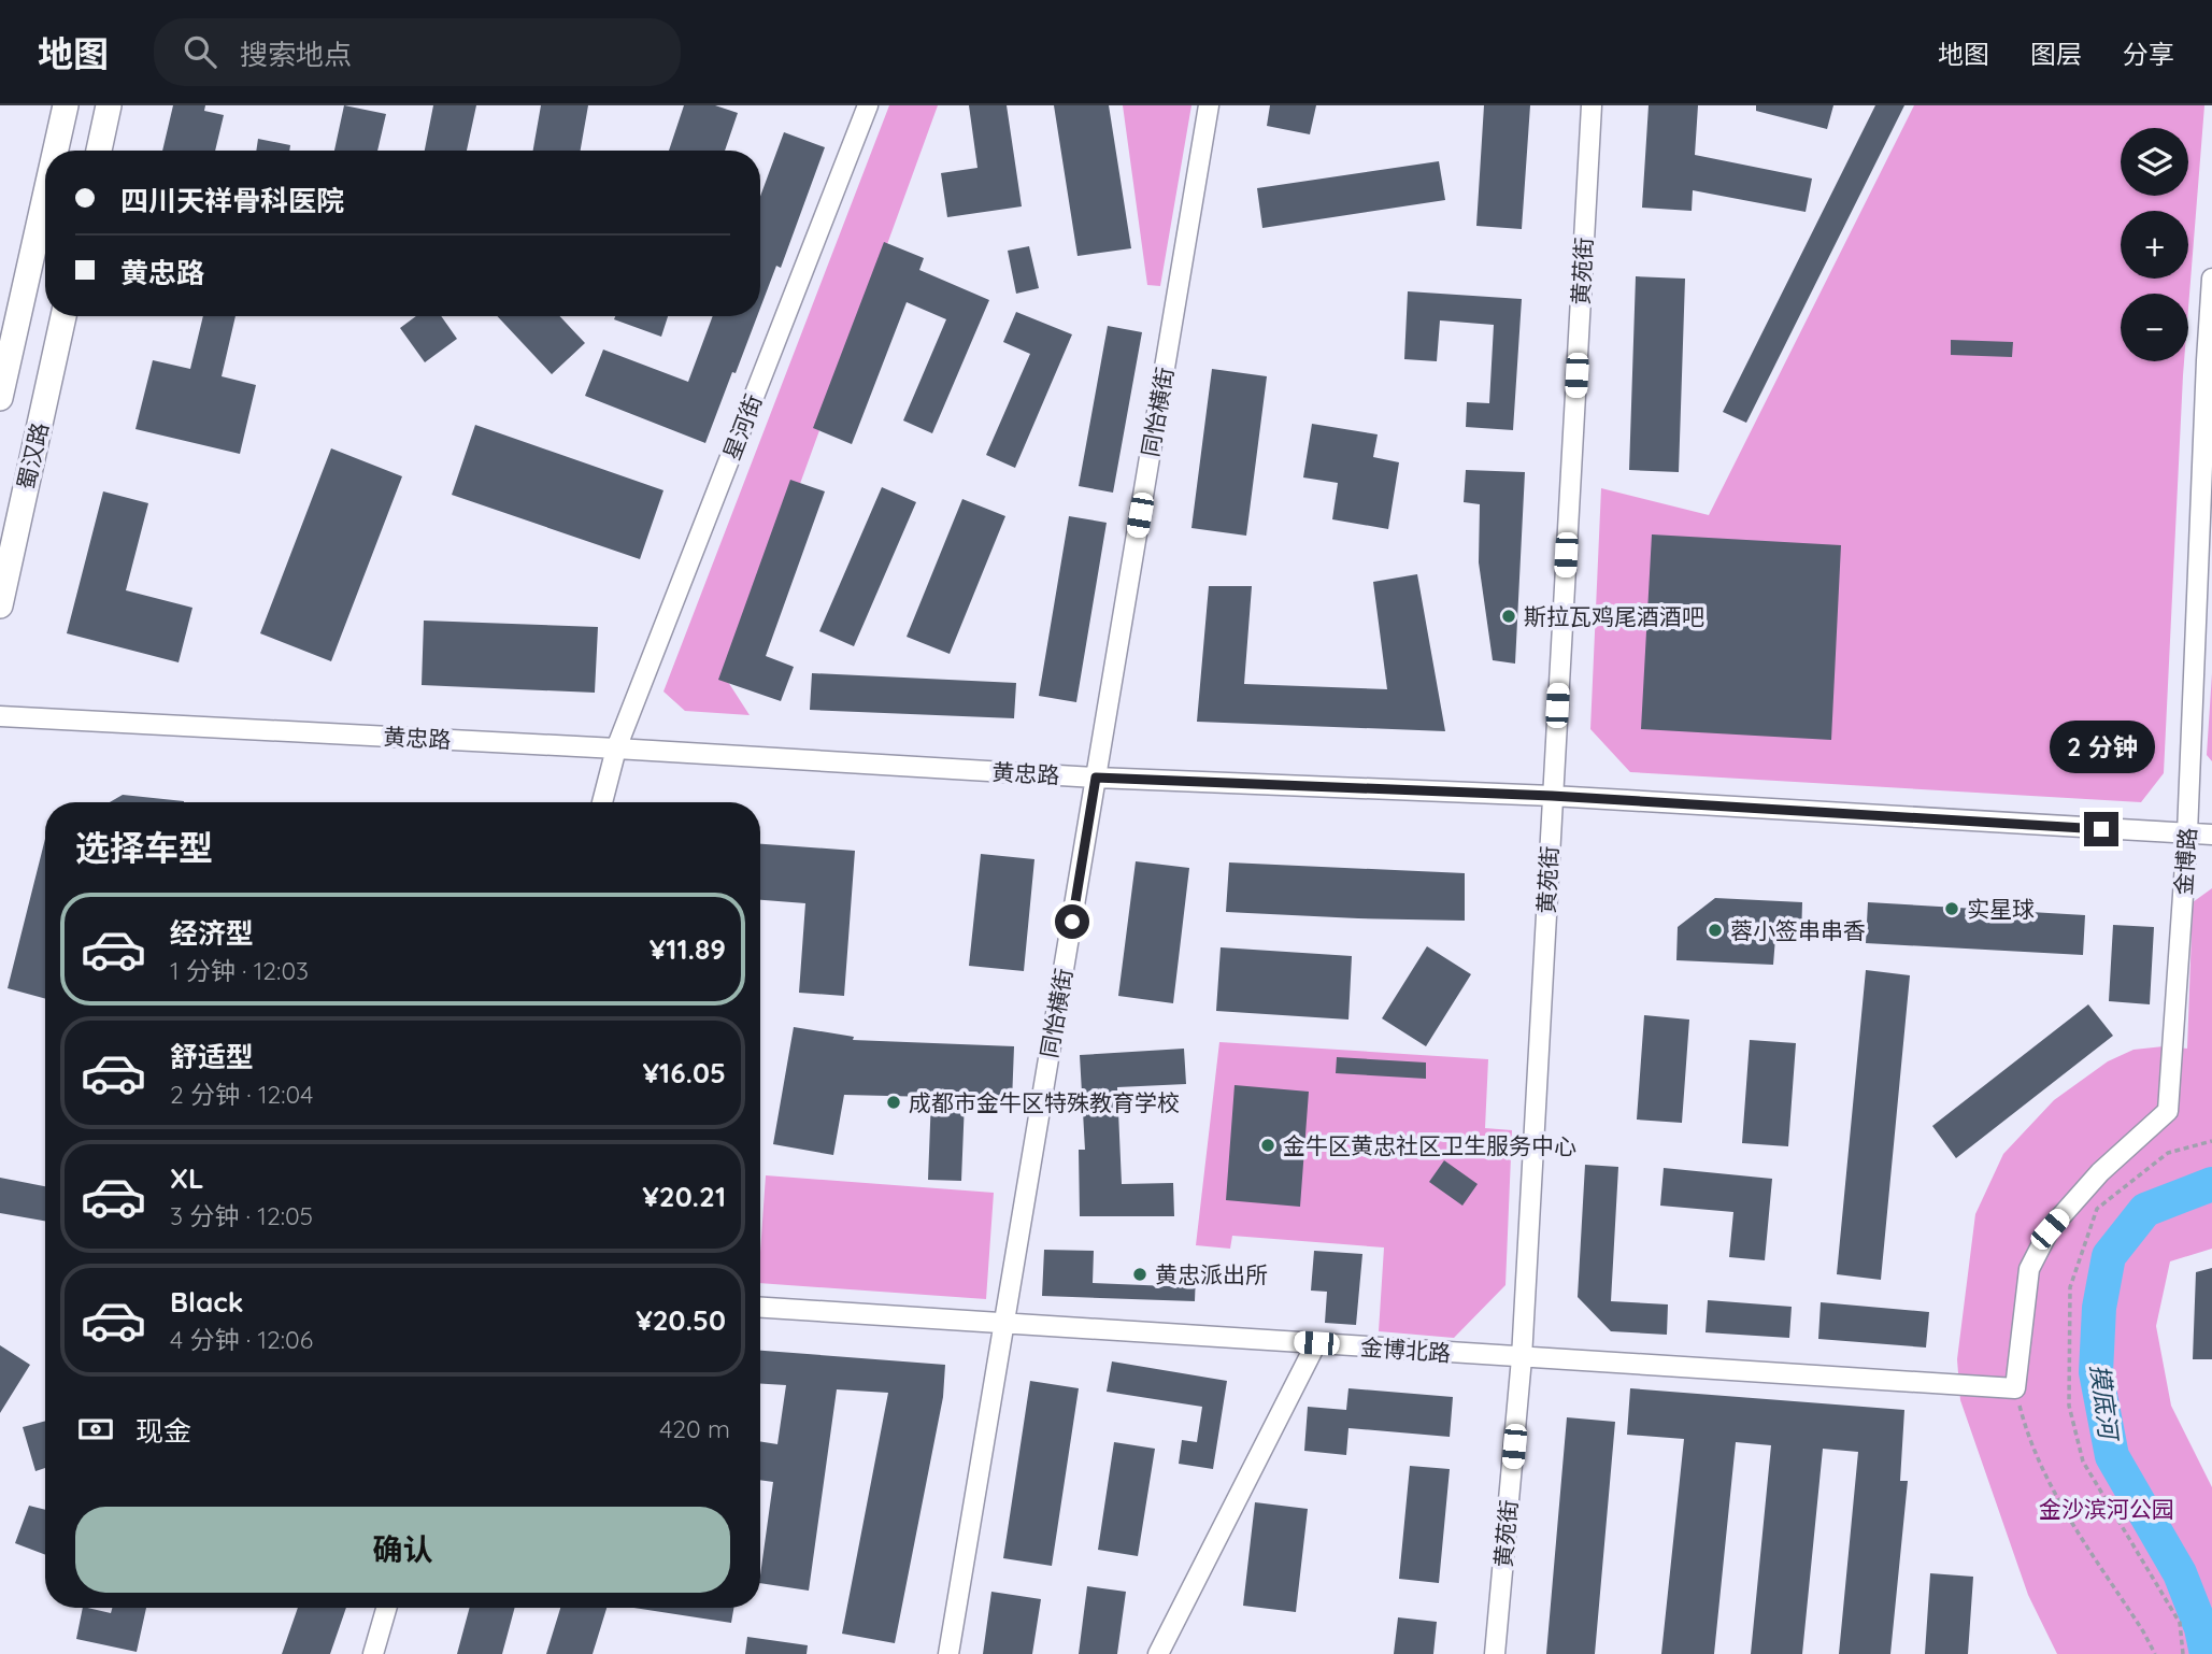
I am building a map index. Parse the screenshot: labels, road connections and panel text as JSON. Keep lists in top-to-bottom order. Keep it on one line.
{"streets":{"main road":["蜀汉路"],"street":["黄苑街","同怡横街","星河街","黄忠路","金博路","金博北路"]},"crossings":[["黄苑街","黄忠路"],["黄苑街","金博北路"],["同怡横街","黄忠路"],["同怡横街","金博北路"],["星河街","黄忠路"],["黄忠路","金博路"],["金博路","金博北路"]],"water":["摸底河"],"parks":["金沙滨河公园"],"places":["斯拉瓦鸡尾酒酒吧","实星球","蓉小签串串香","成都市金牛区特殊教育学校","金牛区黄忠社区卫生服务中心","黄忠派出所"],"page":{"header":"地图","search":"搜索地点","nav":["地图","图层","分享"],"map_buttons":["+","−"],"banner":["四川天祥骨科医院","黄忠路"],"bubble":"2 分钟","heading":"选择车型","list":[{"name":"经济型","note":"1 分钟 · 12:03","value":"¥11.89"},{"name":"舒适型","note":"2 分钟 · 12:04","value":"¥16.05"},{"name":"XL","note":"3 分钟 · 12:05","value":"¥20.21"},{"name":"Black","note":"4 分钟 · 12:06","value":"¥20.50"}],"pay":["现金","420 m"],"buttons":"确认"}}
